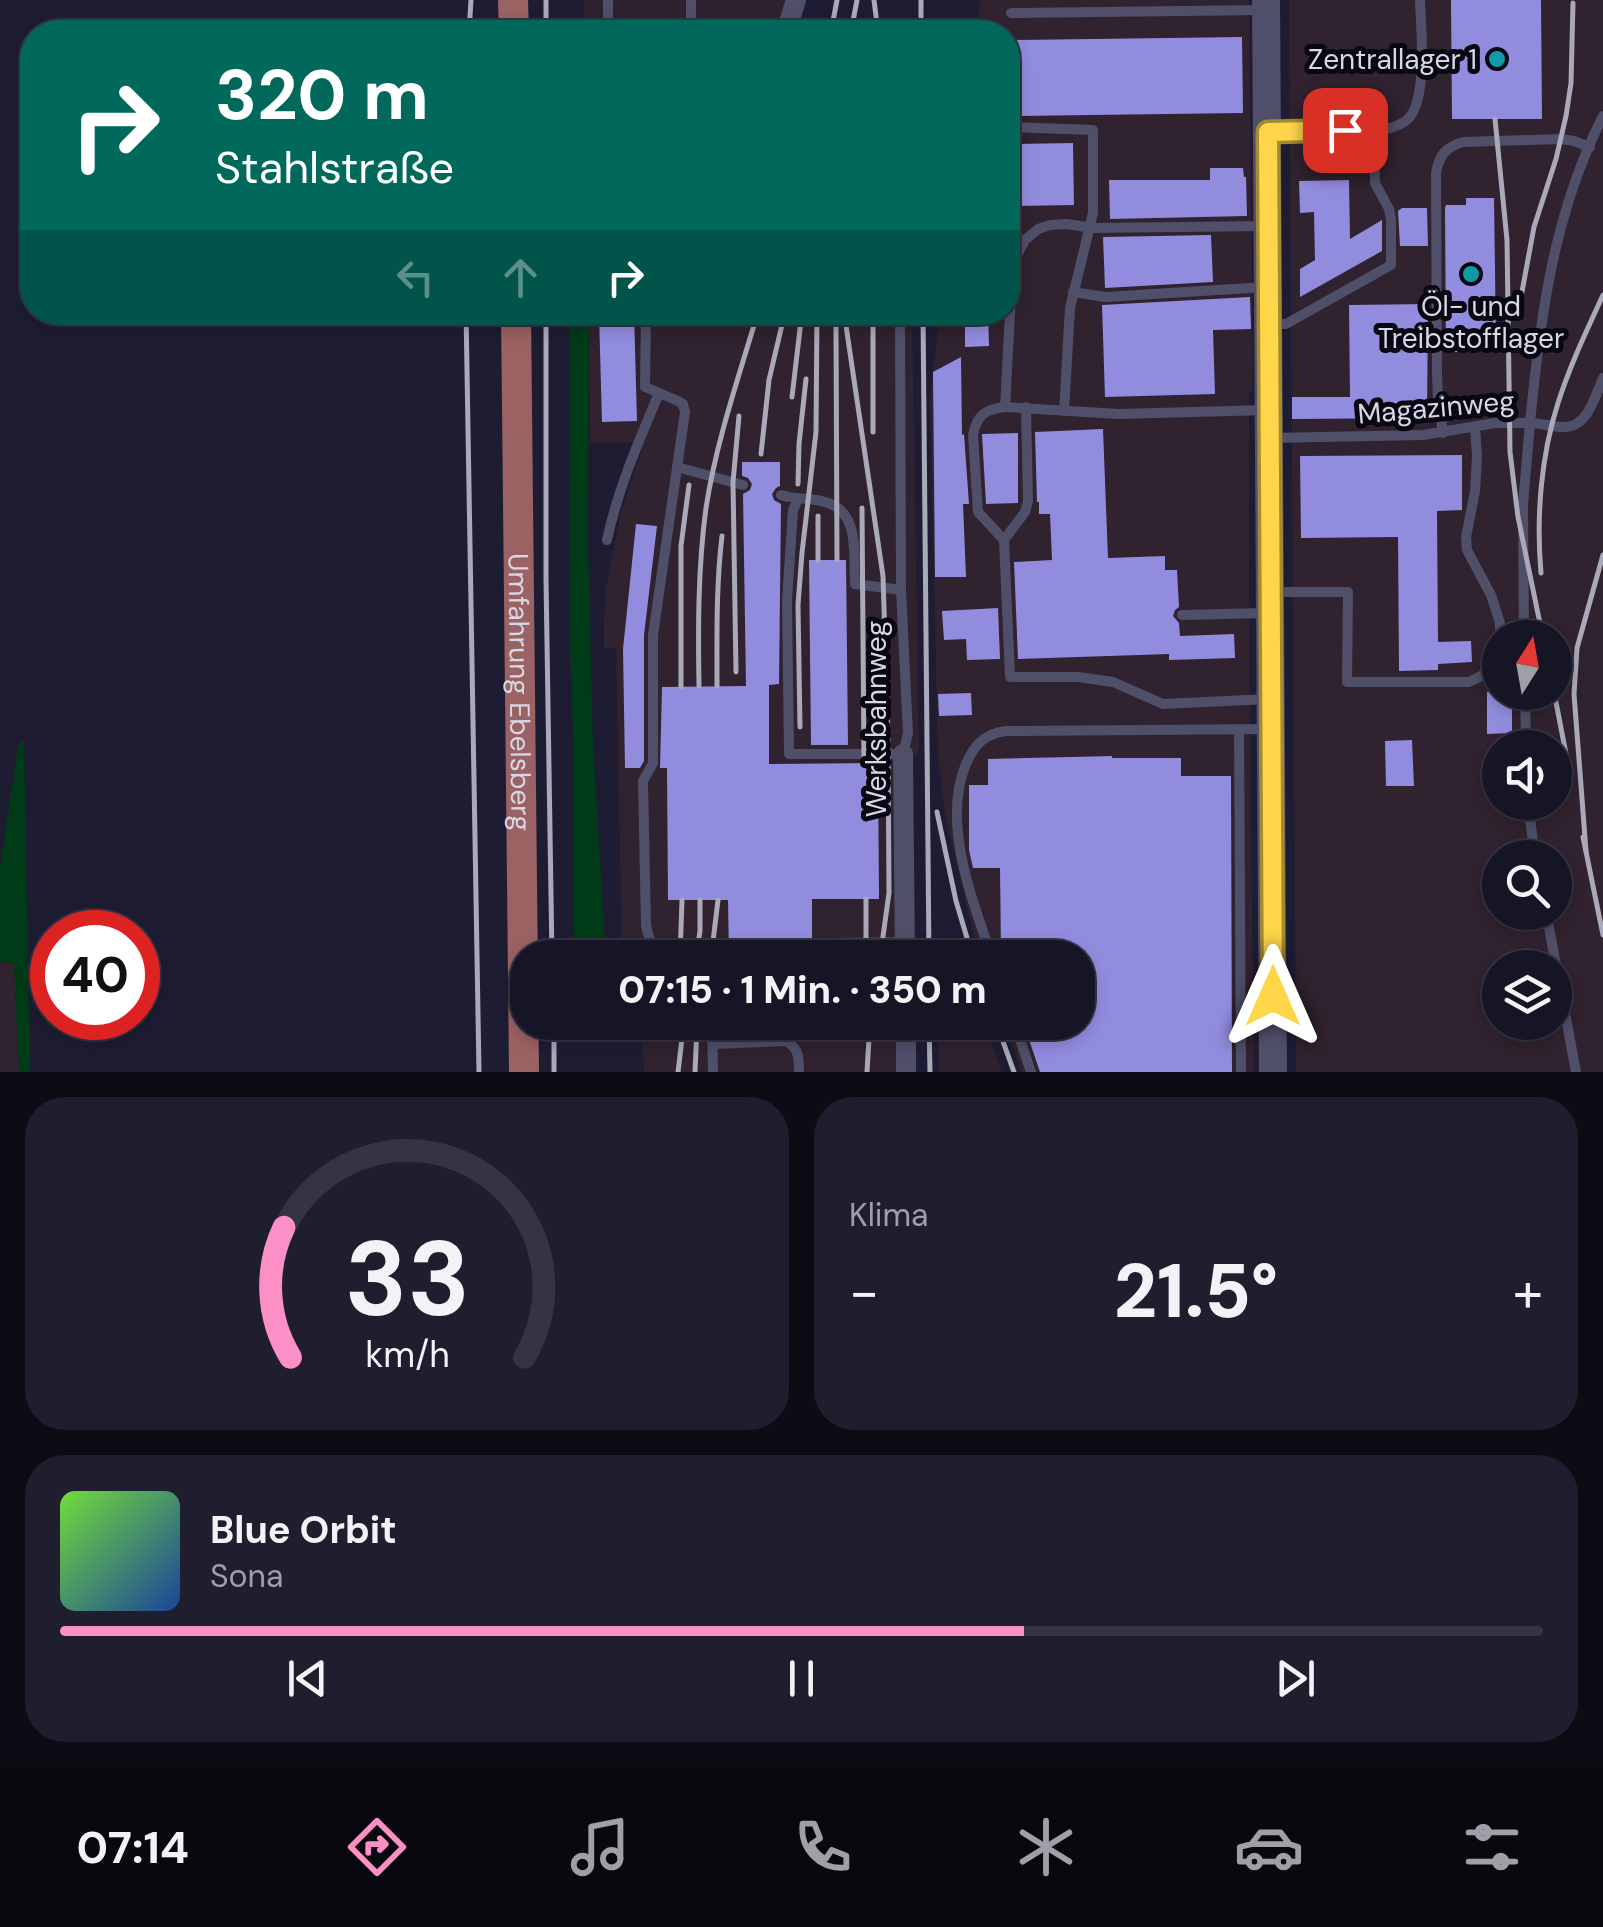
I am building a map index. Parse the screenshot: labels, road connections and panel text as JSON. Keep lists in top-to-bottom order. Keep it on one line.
{"streets":{"main road":["Umfahrung Ebelsberg"],"street":["Werksbahnweg"],"lane":["Magazinweg"]},"places":["Zentrallager 1","Öl- und Treibstofflager"],"north":"top","page":{"turn":["320 m","Stahlstraße"],"limit":"40","trip":"07:15 · 1 Min. · 350 m","tile":"Klima","heat":["−","21.5°","+"],"song":["Blue Orbit","Sona"],"tabs":"07:14","gauge":["33","km/h"]}}
